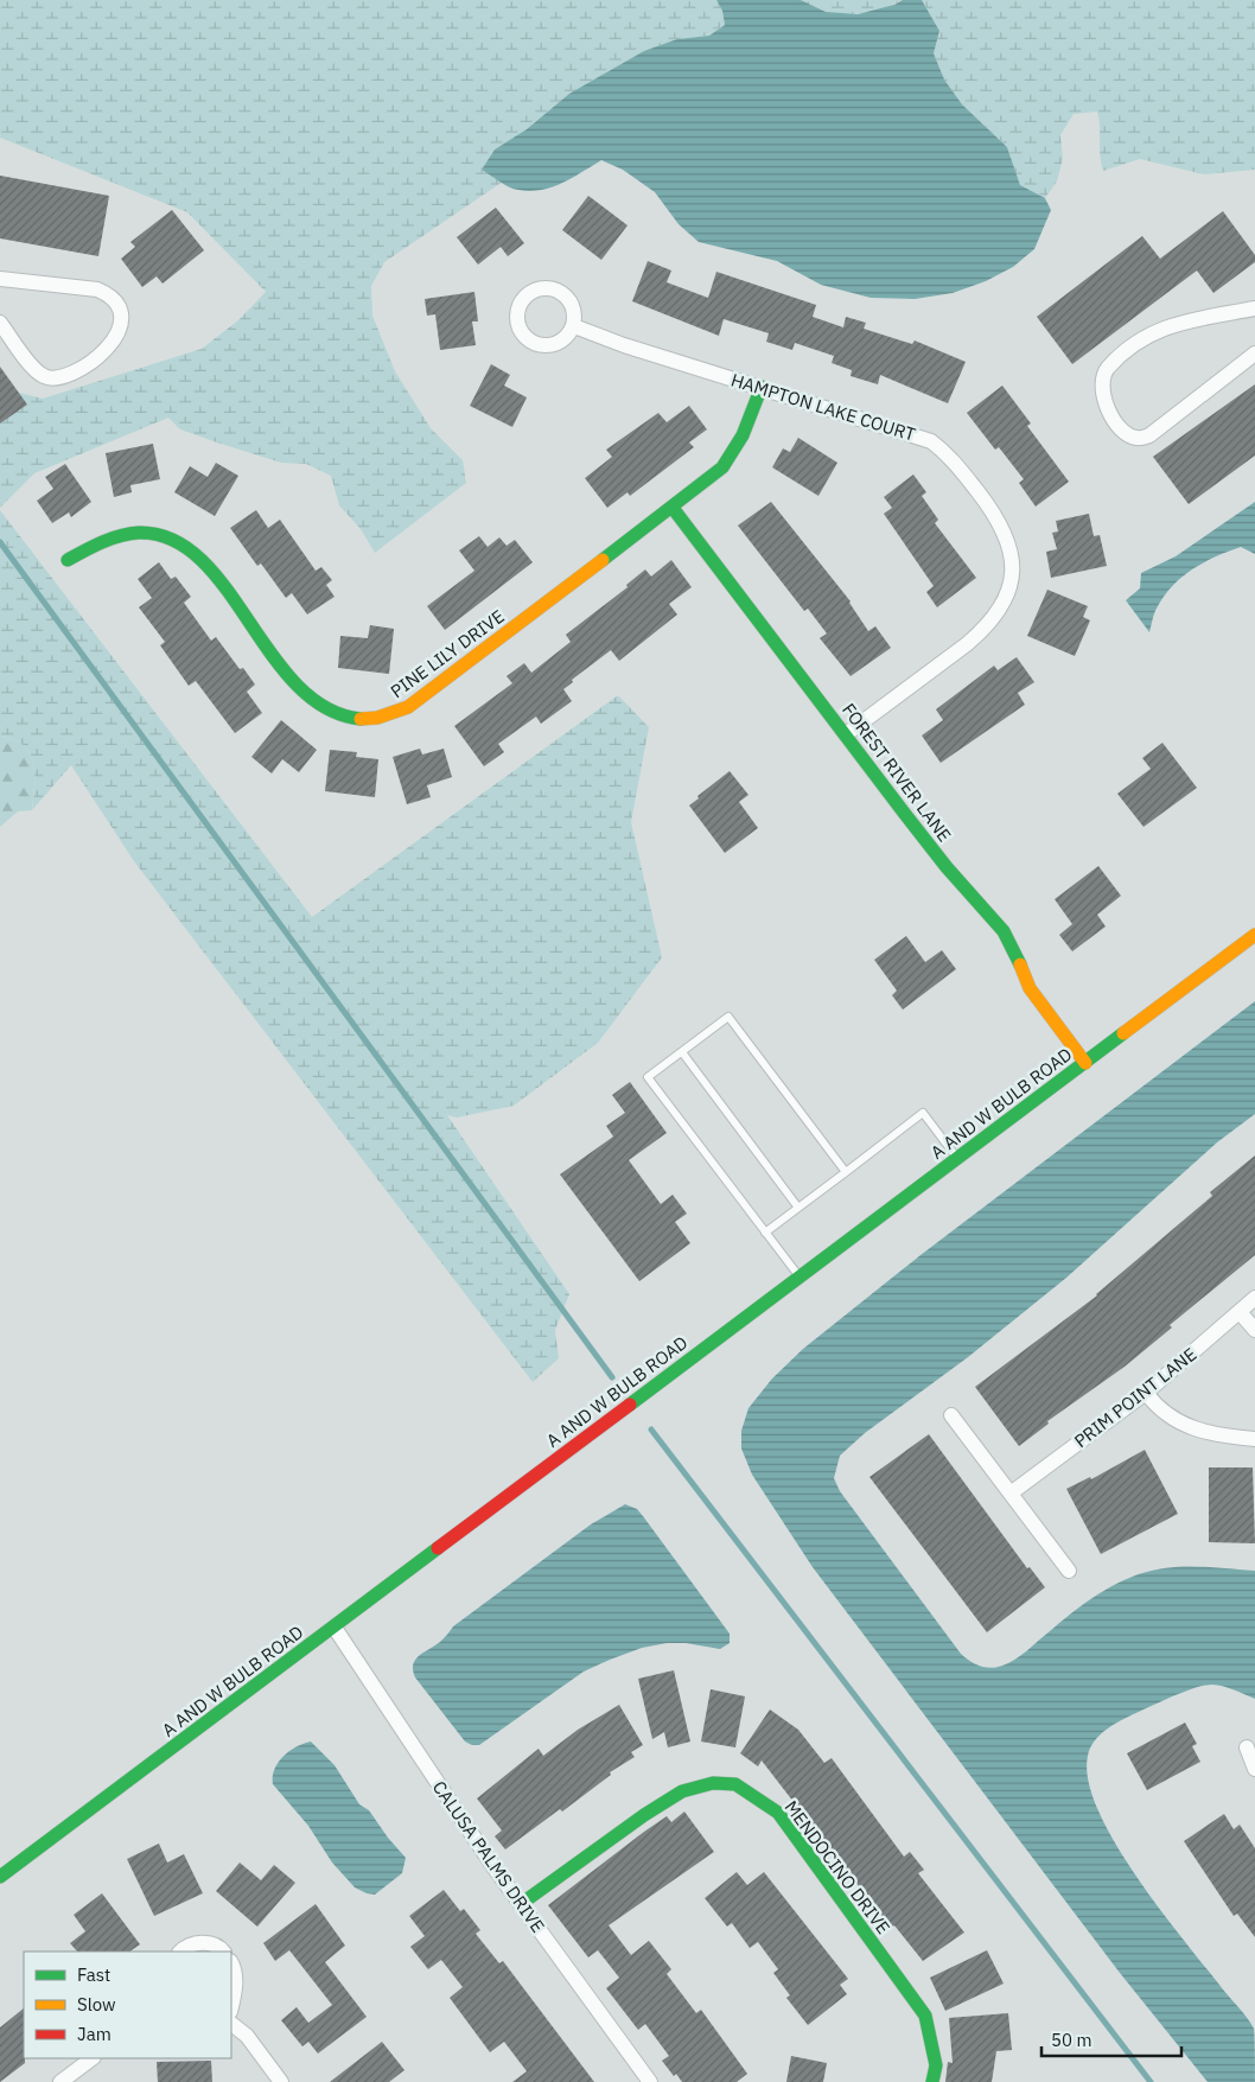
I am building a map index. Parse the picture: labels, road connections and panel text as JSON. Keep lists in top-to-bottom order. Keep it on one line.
{"streets":{"street":["HAMPTON LAKE COURT","PINE LILY DRIVE","FOREST RIVER LANE","A AND W BULB ROAD","PRIM POINT LANE","CALUSA PALMS DRIVE","MENDOCINO DRIVE"]},"crossings":[["HAMPTON LAKE COURT","PINE LILY DRIVE"],["HAMPTON LAKE COURT","FOREST RIVER LANE"],["PINE LILY DRIVE","FOREST RIVER LANE"],["FOREST RIVER LANE","A AND W BULB ROAD"],["A AND W BULB ROAD","CALUSA PALMS DRIVE"],["CALUSA PALMS DRIVE","MENDOCINO DRIVE"]],"legend":["Fast","Slow","Jam"],"scale_bar":"50 m"}
